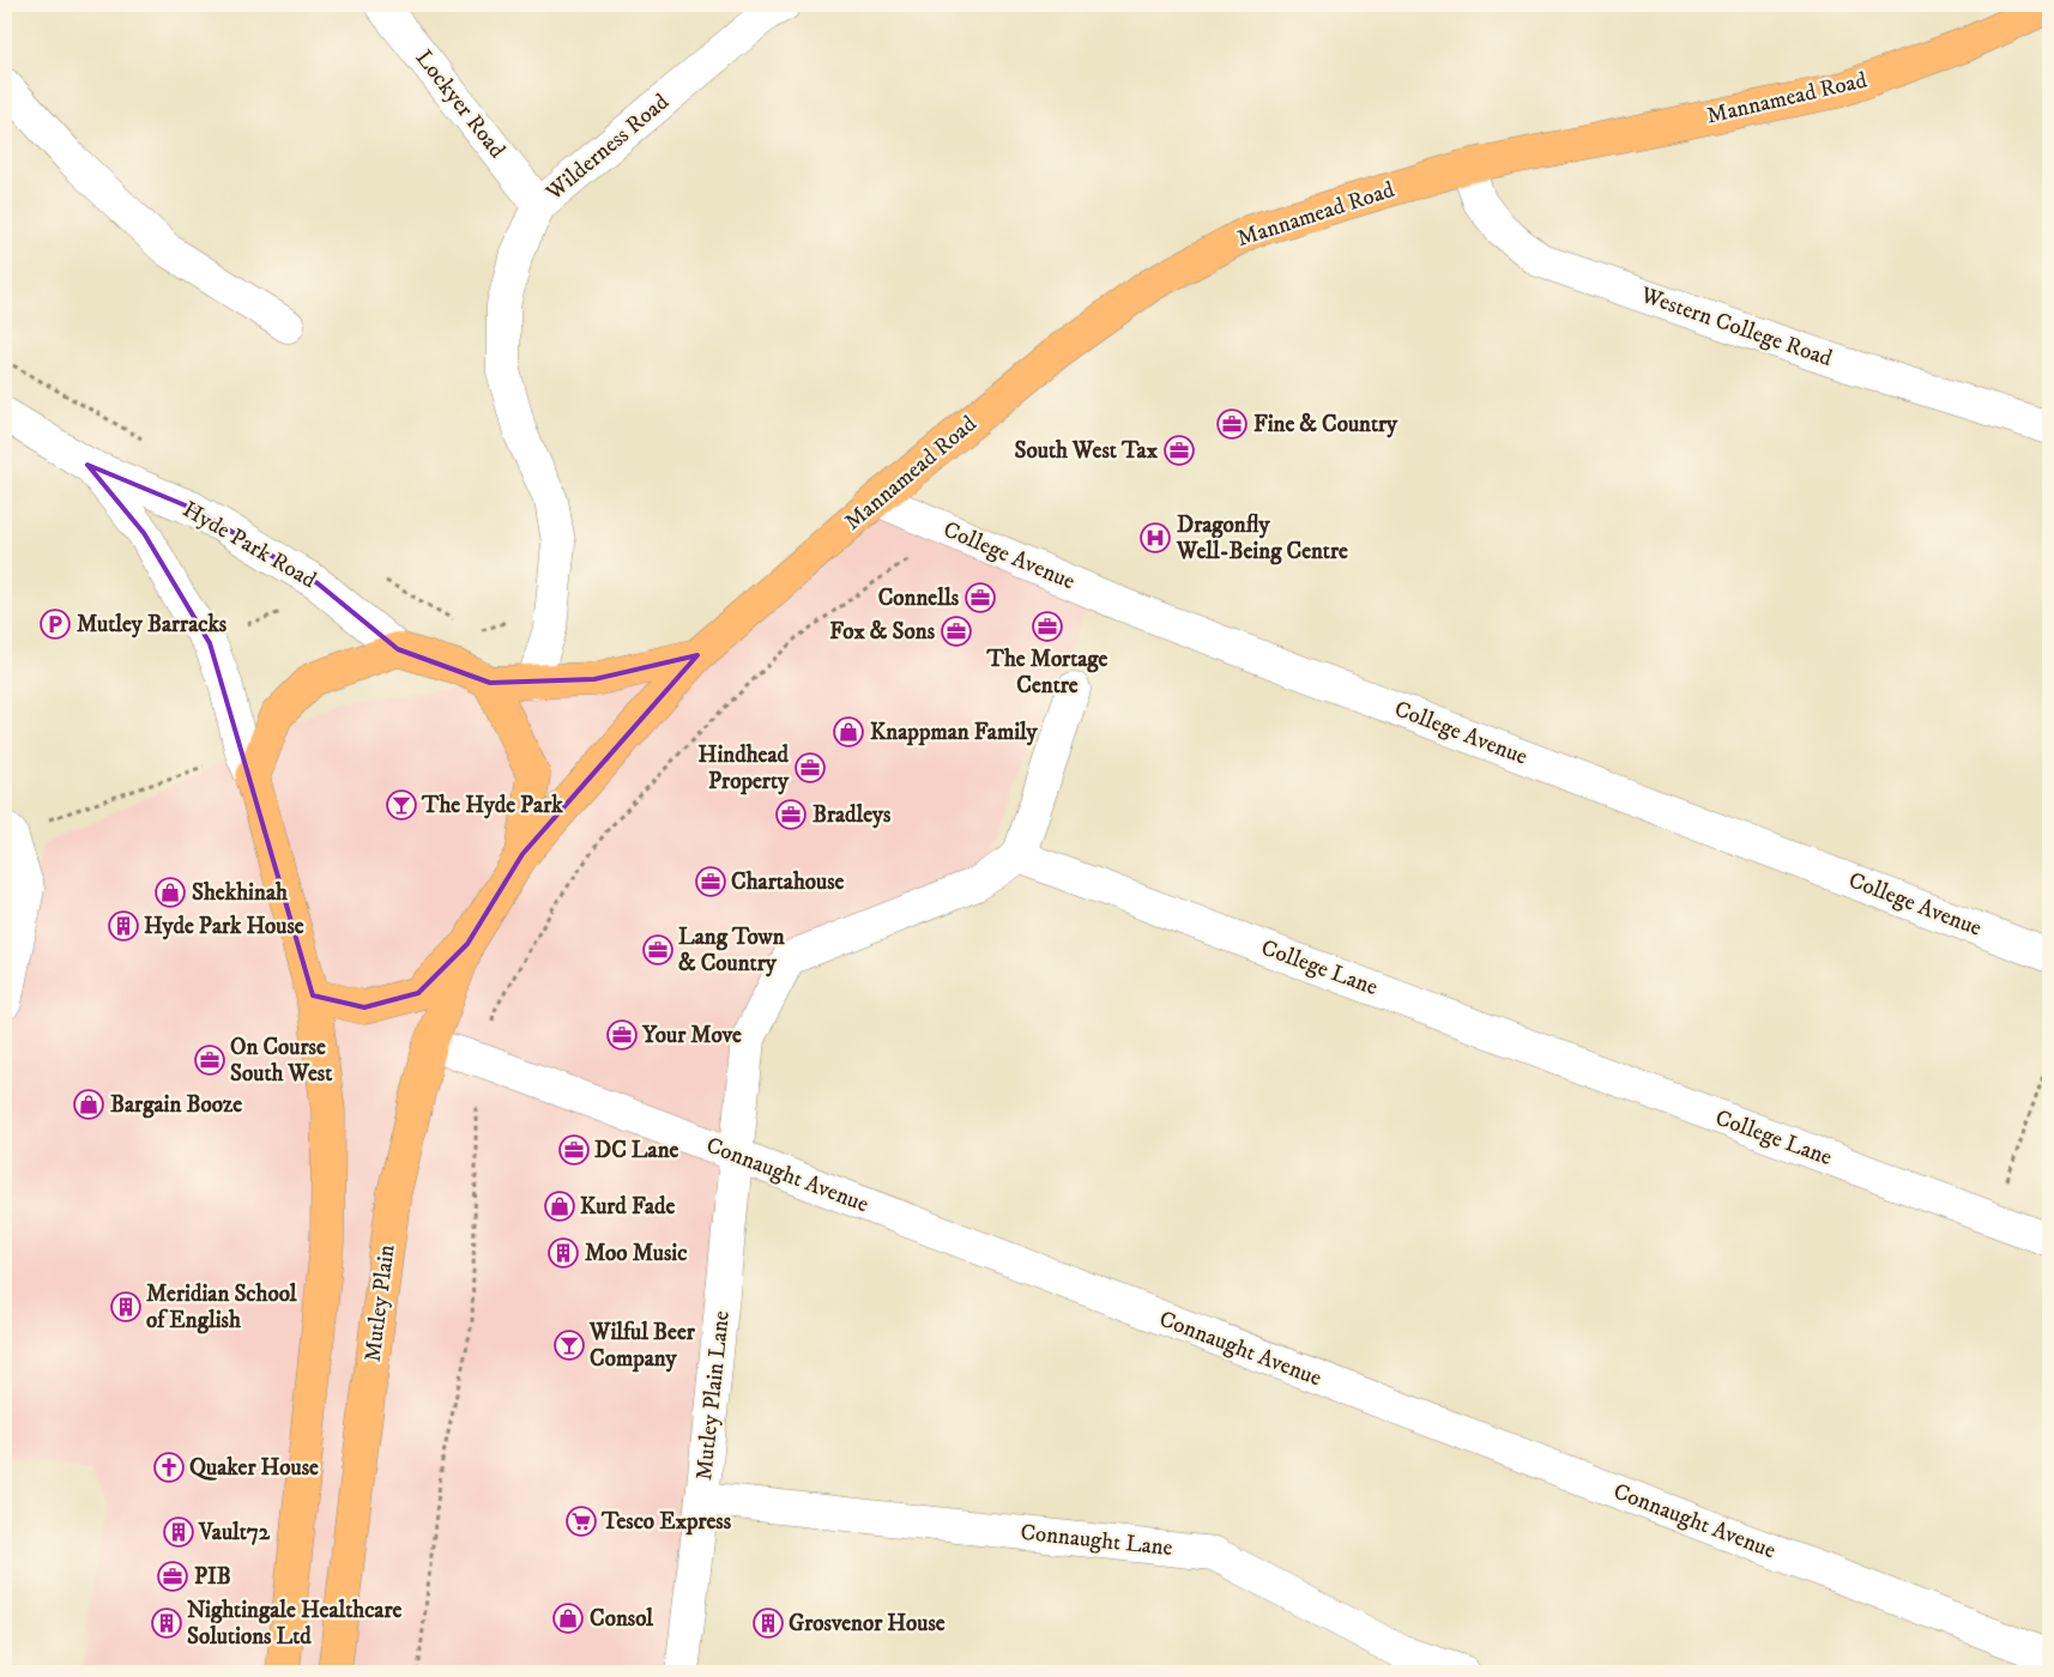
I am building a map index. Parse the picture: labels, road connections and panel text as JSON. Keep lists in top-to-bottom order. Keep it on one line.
{"streets":{"main road":["Mannamead Road","Mutley Plain"],"street":["Lockyer Road","Wilderness Road","Western College Road","Hyde Park Road","College Avenue","College Lane","Connaught Avenue","Mutley Plain Lane","Connaught Lane"]},"crossings":[["Mannamead Road","Wilderness Road"],["Mannamead Road","Western College Road"],["Mannamead Road","College Avenue"],["Lockyer Road","Wilderness Road"],["Connaught Avenue","Mutley Plain"],["Connaught Avenue","Mutley Plain Lane"],["Mutley Plain Lane","Connaught Lane"]],"places":{"office":["Fine & Country","South West Tax","Connells","The Mortage Centre","Fox & Sons","Hindhead Property","Bradleys","Chartahouse","Lang Town & Country","Your Move","On Course South West","DC Lane","PIB"],"hospital":["Dragonfly Well-Being Centre"],"parking":["Mutley Barracks"],"shop":["Knappman Family","Shekhinah","Bargain Booze","Kurd Fade","Consol"],"bar":["The Hyde Park","Wilful Beer Company"],"building":["Hyde Park House","Moo Music","Meridian School of English","Vault72","Nightingale Healthcare Solutions Ltd","Grosvenor House"],"church":["Quaker House"],"supermarket":["Tesco Express"]}}
